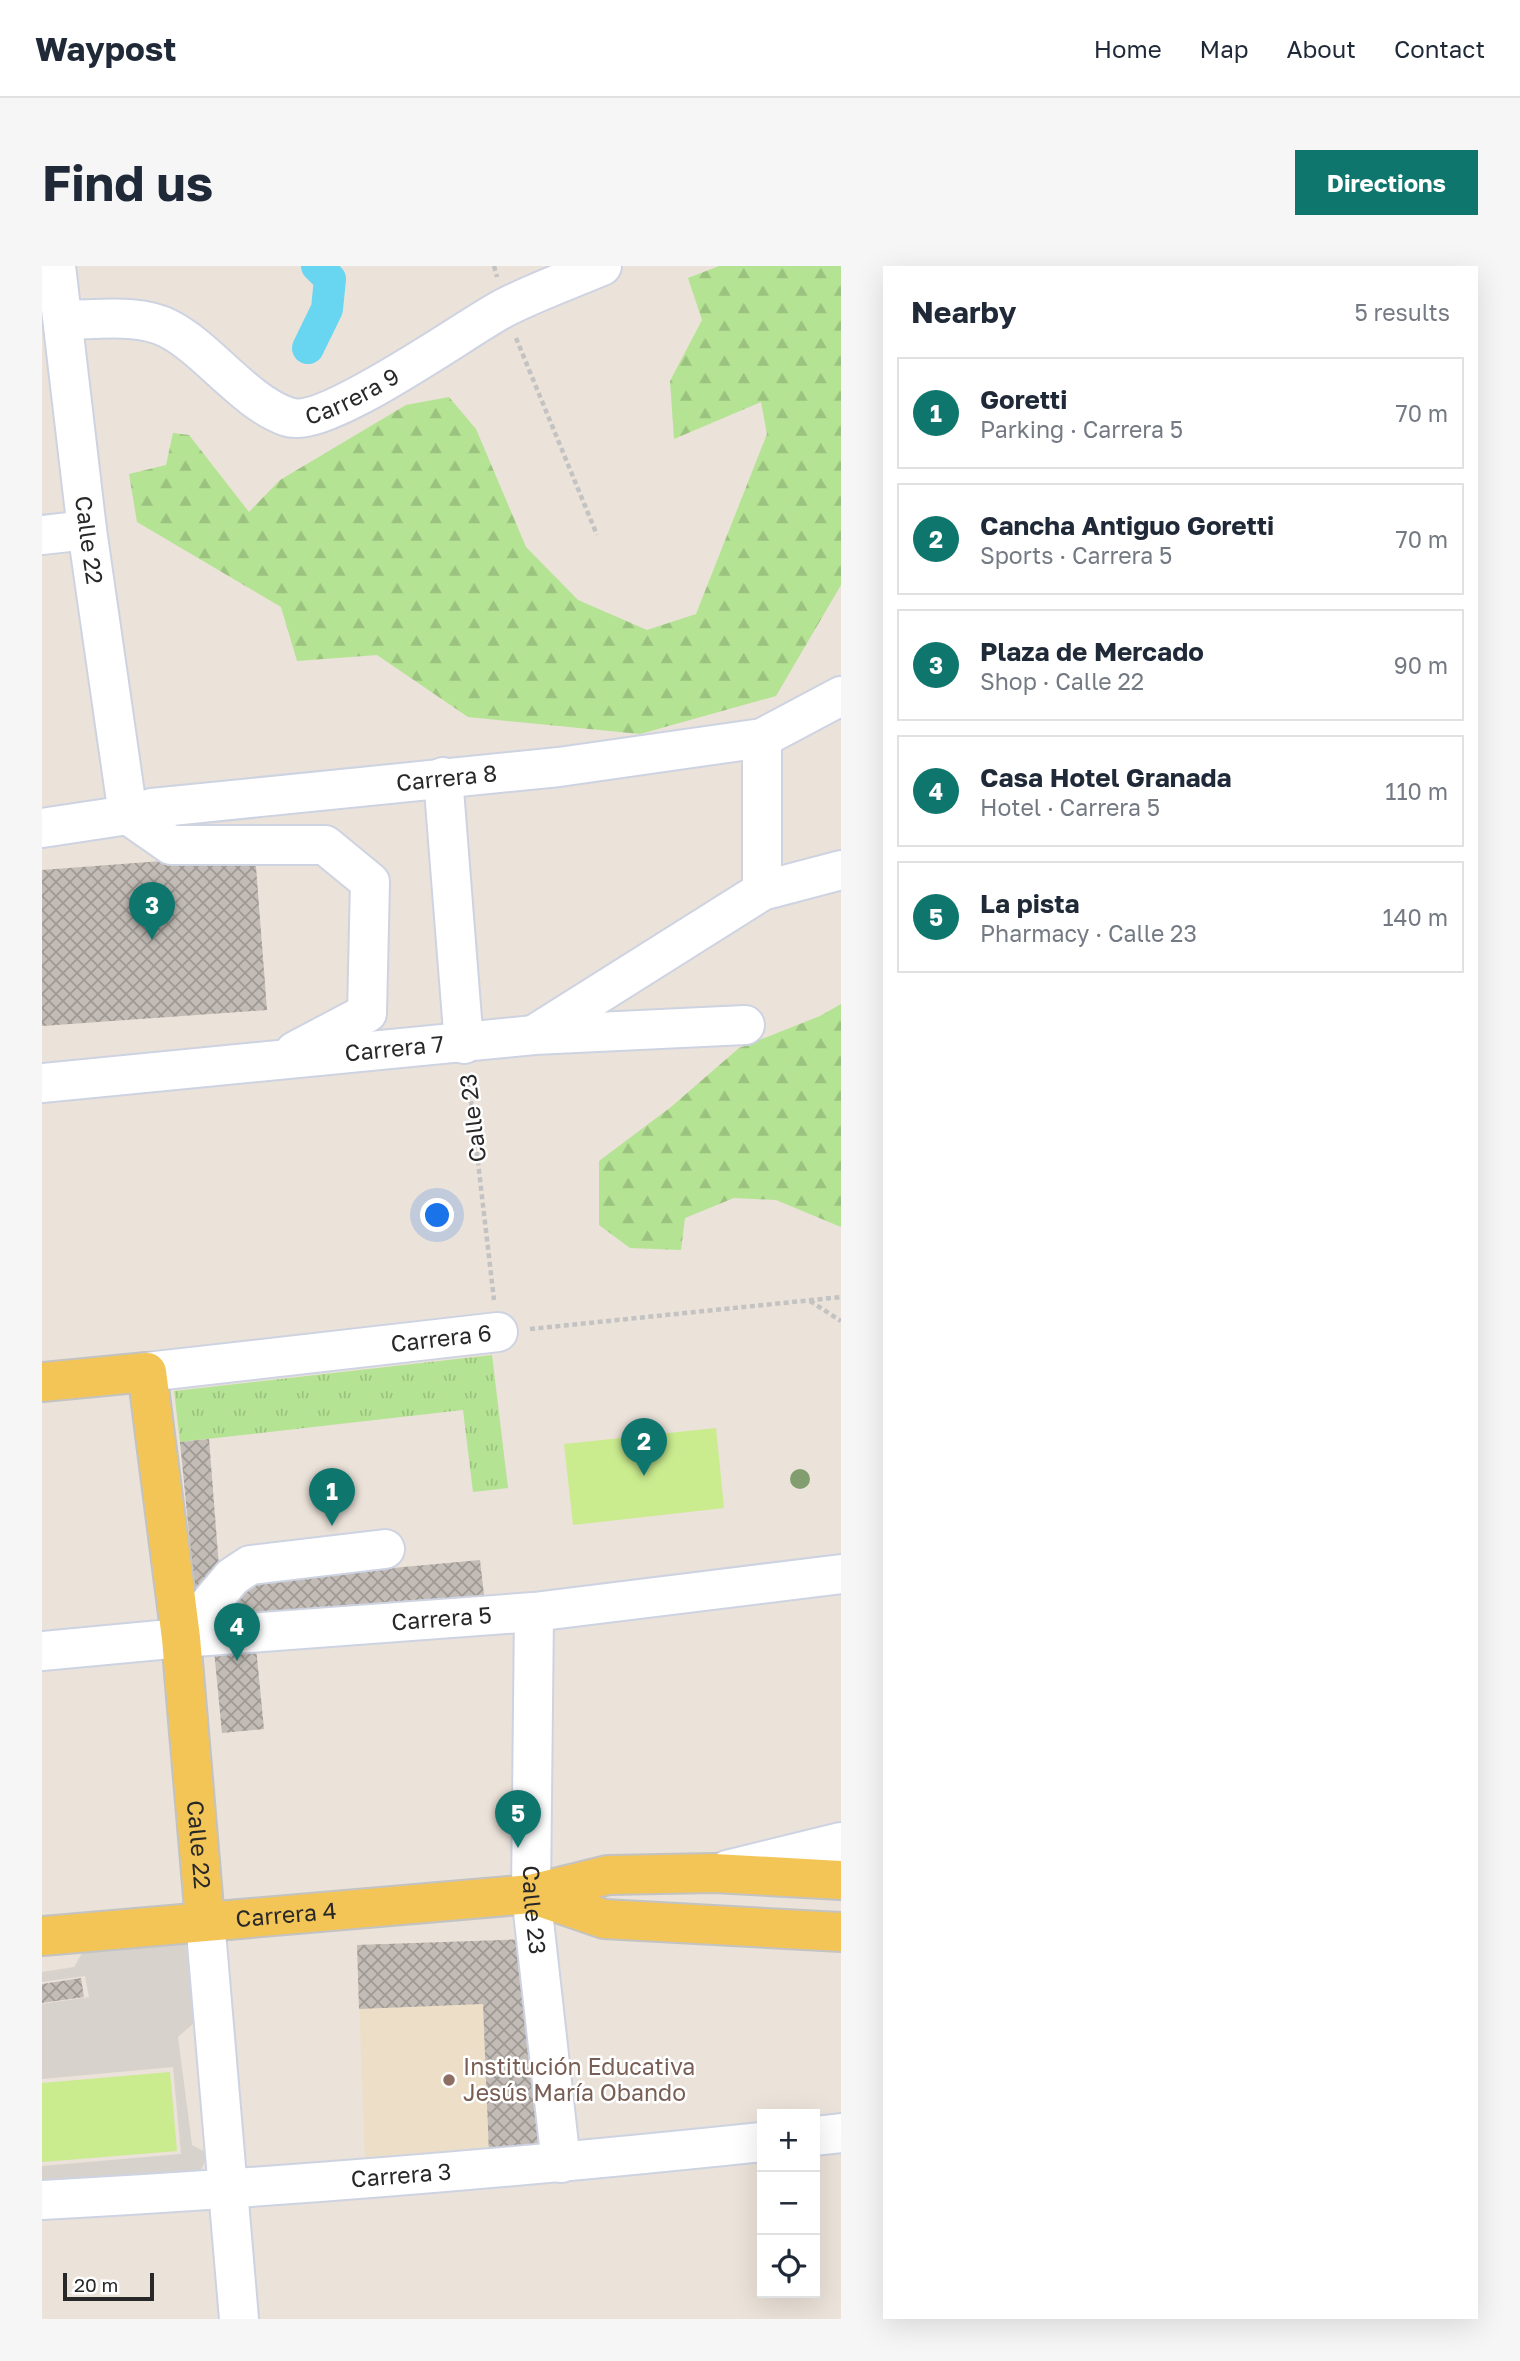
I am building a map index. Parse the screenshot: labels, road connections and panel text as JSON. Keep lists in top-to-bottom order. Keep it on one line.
{"streets":{"main road":["Calle 22","Carrera 6","Carrera 4"],"street":["Carrera 9","Carrera 8","Carrera 7","Calle 23","Carrera 5","Carrera 3"]},"crossings":[["Carrera 9","Calle 22"],["Calle 22","Carrera 8"],["Calle 22","Carrera 6"],["Calle 22","Carrera 5"],["Calle 22","Carrera 4"],["Calle 22","Carrera 3"],["Carrera 8","Calle 23"],["Carrera 7","Calle 23"],["Calle 23","Carrera 6"],["Calle 23","Carrera 5"],["Calle 23","Carrera 4"],["Calle 23","Carrera 3"]],"places":["Institución Educativa Jesús María Obando"],"scale_bar":"20 m","page":{"header":"Waypost","nav":["Home","Map","About","Contact"],"buttons":"Directions","title":"Find us","heading":["Nearby","5 results"],"list":[{"mark":"1","name":"Goretti","note":"Parking · Carrera 5","value":"70 m"},{"mark":"2","name":"Cancha Antiguo Goretti","note":"Sports · Carrera 5","value":"70 m"},{"mark":"3","name":"Plaza de Mercado","note":"Shop · Calle 22","value":"90 m"},{"mark":"4","name":"Casa Hotel Granada","note":"Hotel · Carrera 5","value":"110 m"},{"mark":"5","name":"La pista","note":"Pharmacy · Calle 23","value":"140 m"}],"pins":["3","2","1","4","5"],"map_buttons":["+","−"],"scale":"20 m"}}
